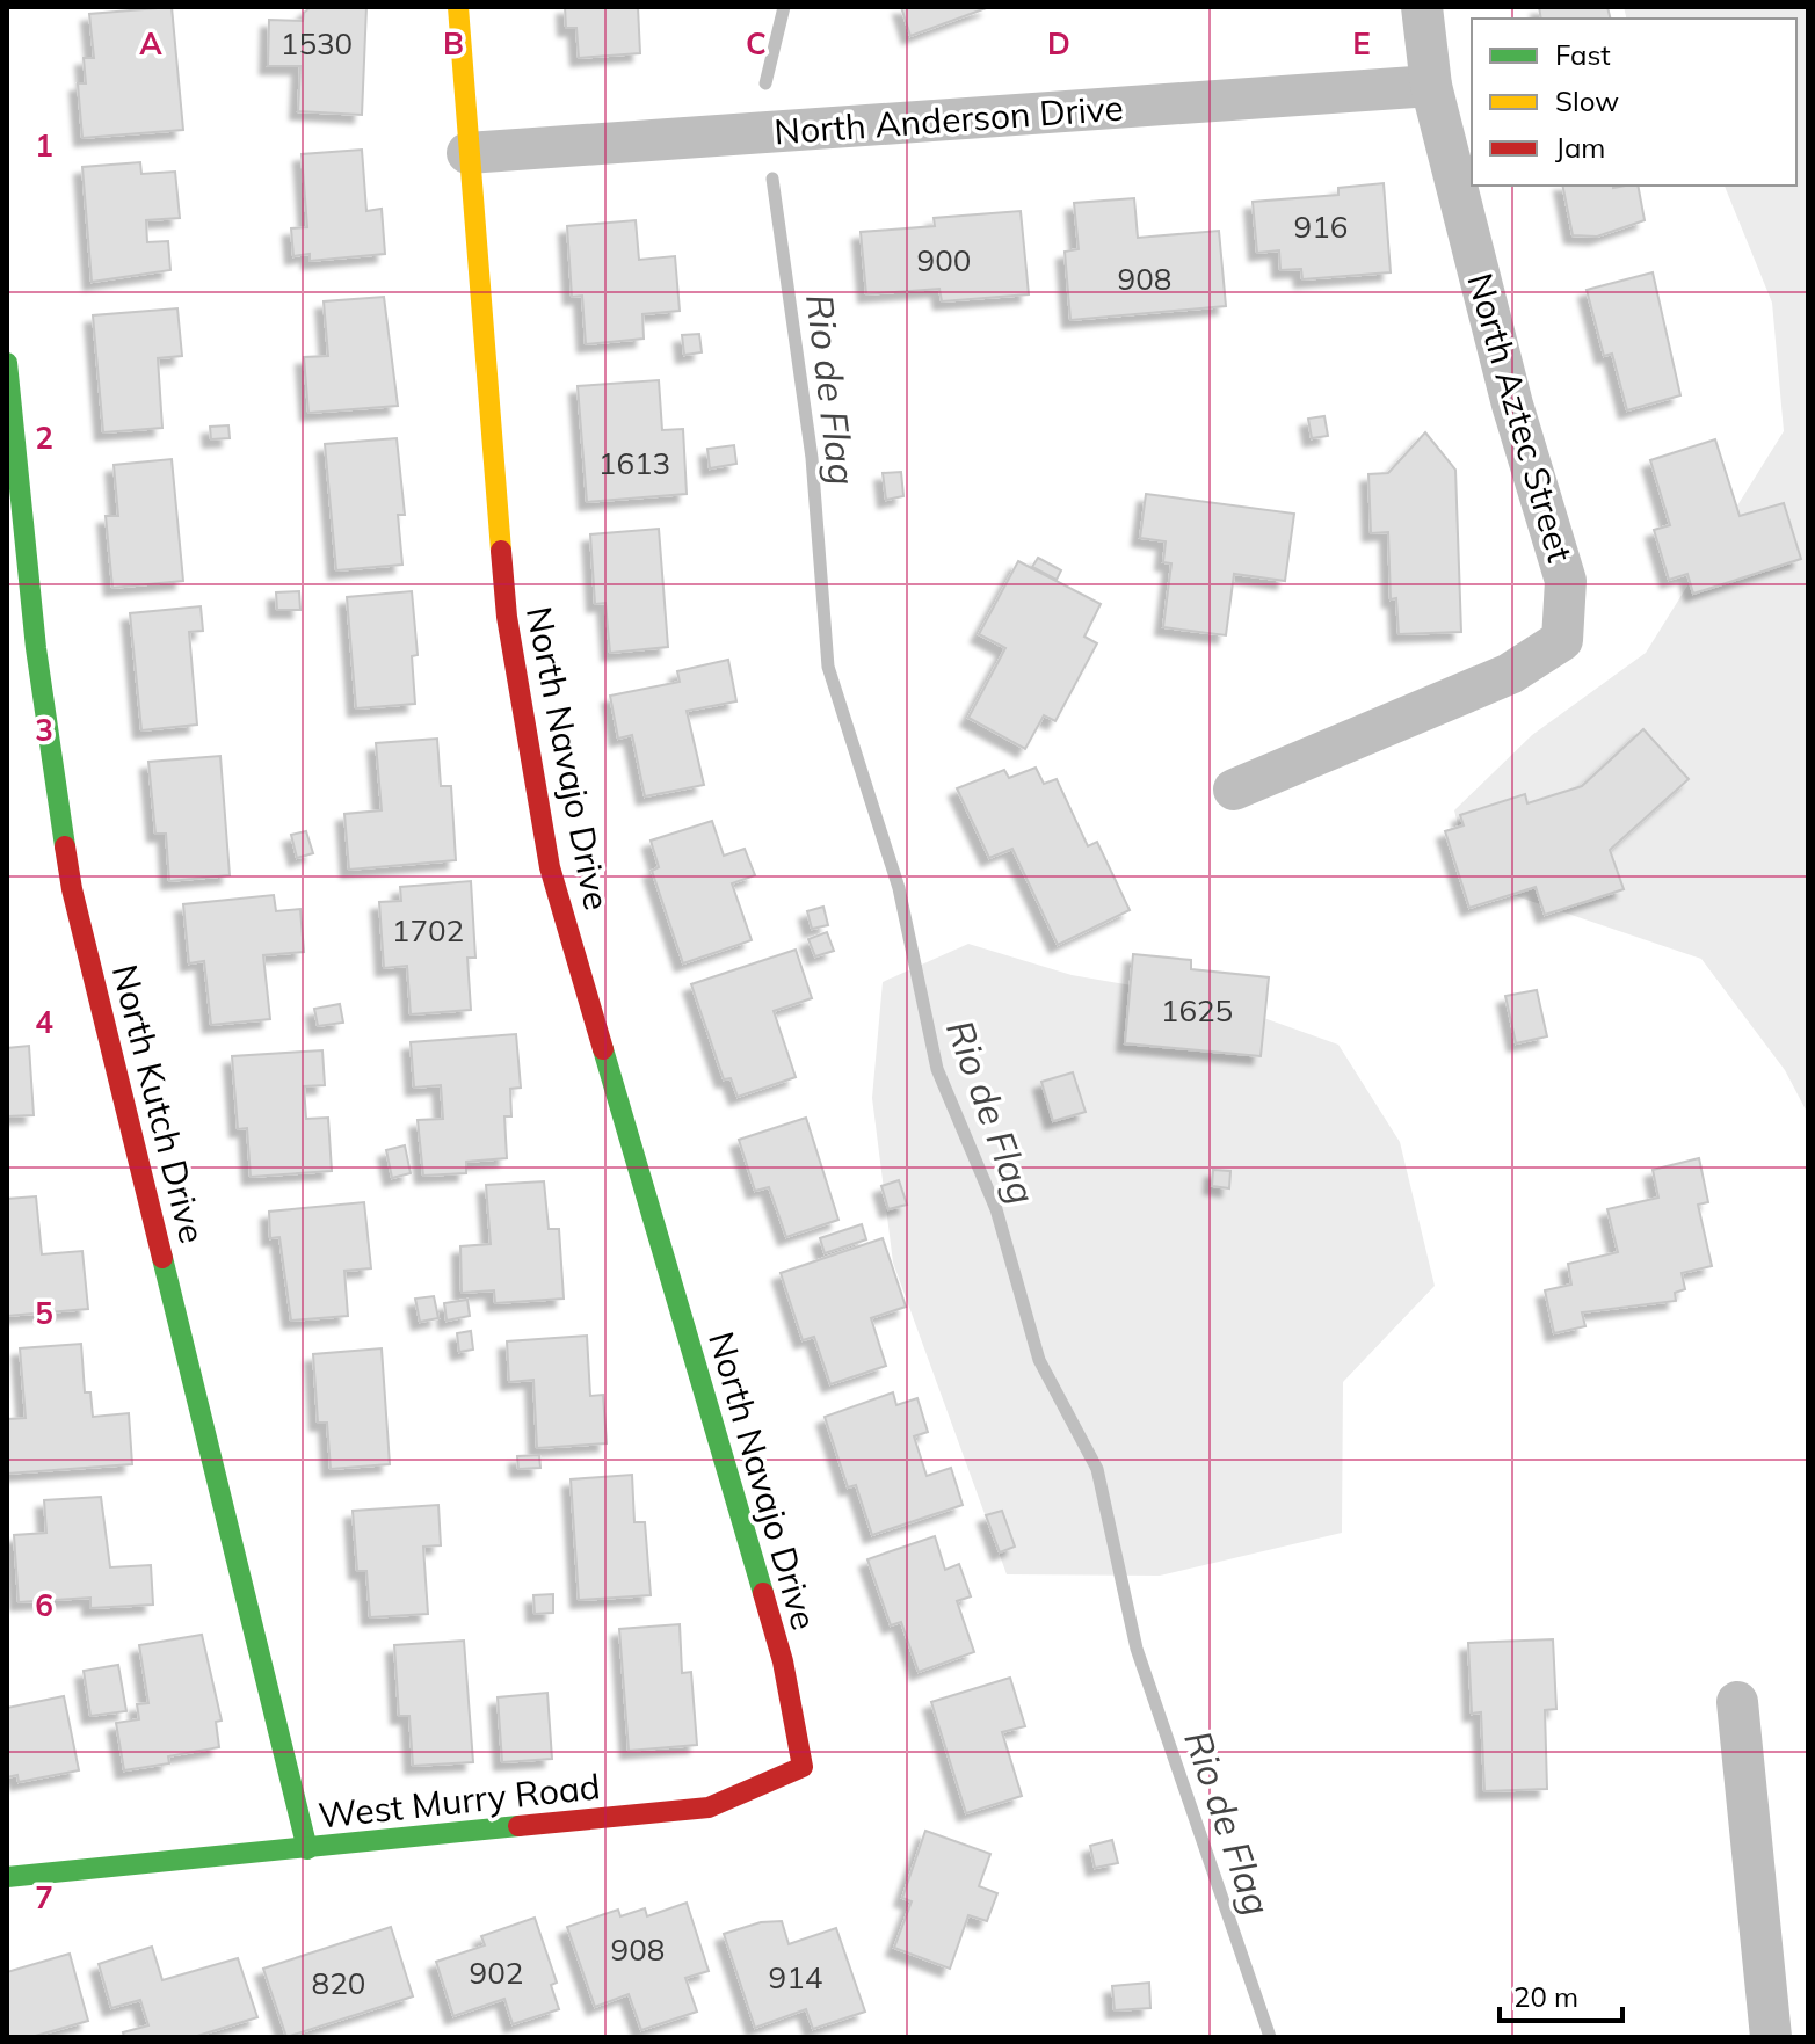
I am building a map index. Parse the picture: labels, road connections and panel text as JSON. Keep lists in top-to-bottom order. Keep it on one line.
{"streets":{"street":["North Anderson Drive","North Aztec Street","North Navajo Drive","North Kutch Drive","West Murry Road"]},"crossings":[["North Anderson Drive","North Aztec Street"],["North Anderson Drive","North Navajo Drive"],["North Navajo Drive","West Murry Road"],["North Kutch Drive","West Murry Road"]],"water":["Rio de Flag"],"house_numbers":["1530","916","900","908","1613","1702","1625","908","902","914","820"],"legend":["Fast","Slow","Jam"],"scale_bar":"20 m","grid":{"columns":["A","B","C","D","E"],"rows":["1","2","3","4","5","6","7"]}}
